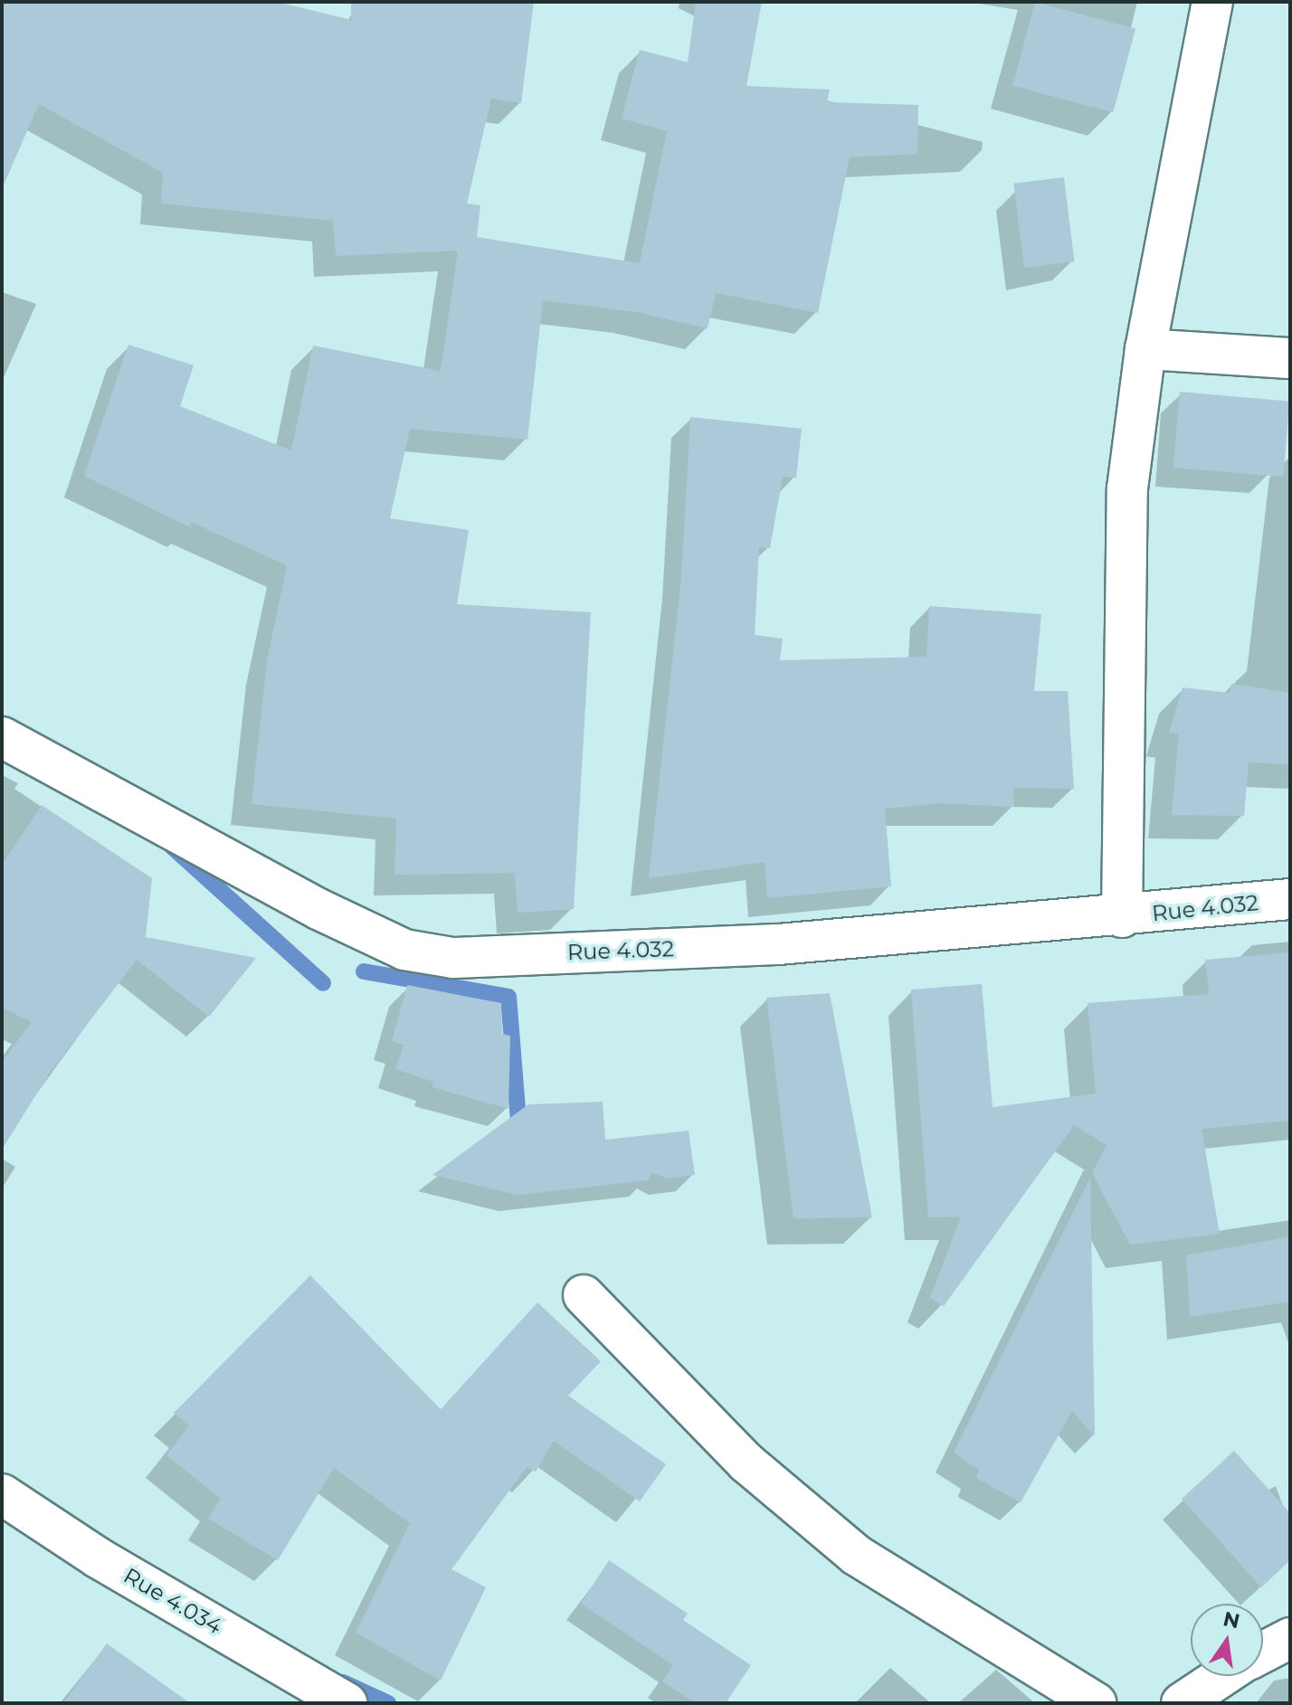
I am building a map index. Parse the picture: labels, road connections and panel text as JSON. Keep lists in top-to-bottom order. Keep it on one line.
{"streets":{"street":["Rue 4.032","Rue 4.034"]},"north":"top"}
